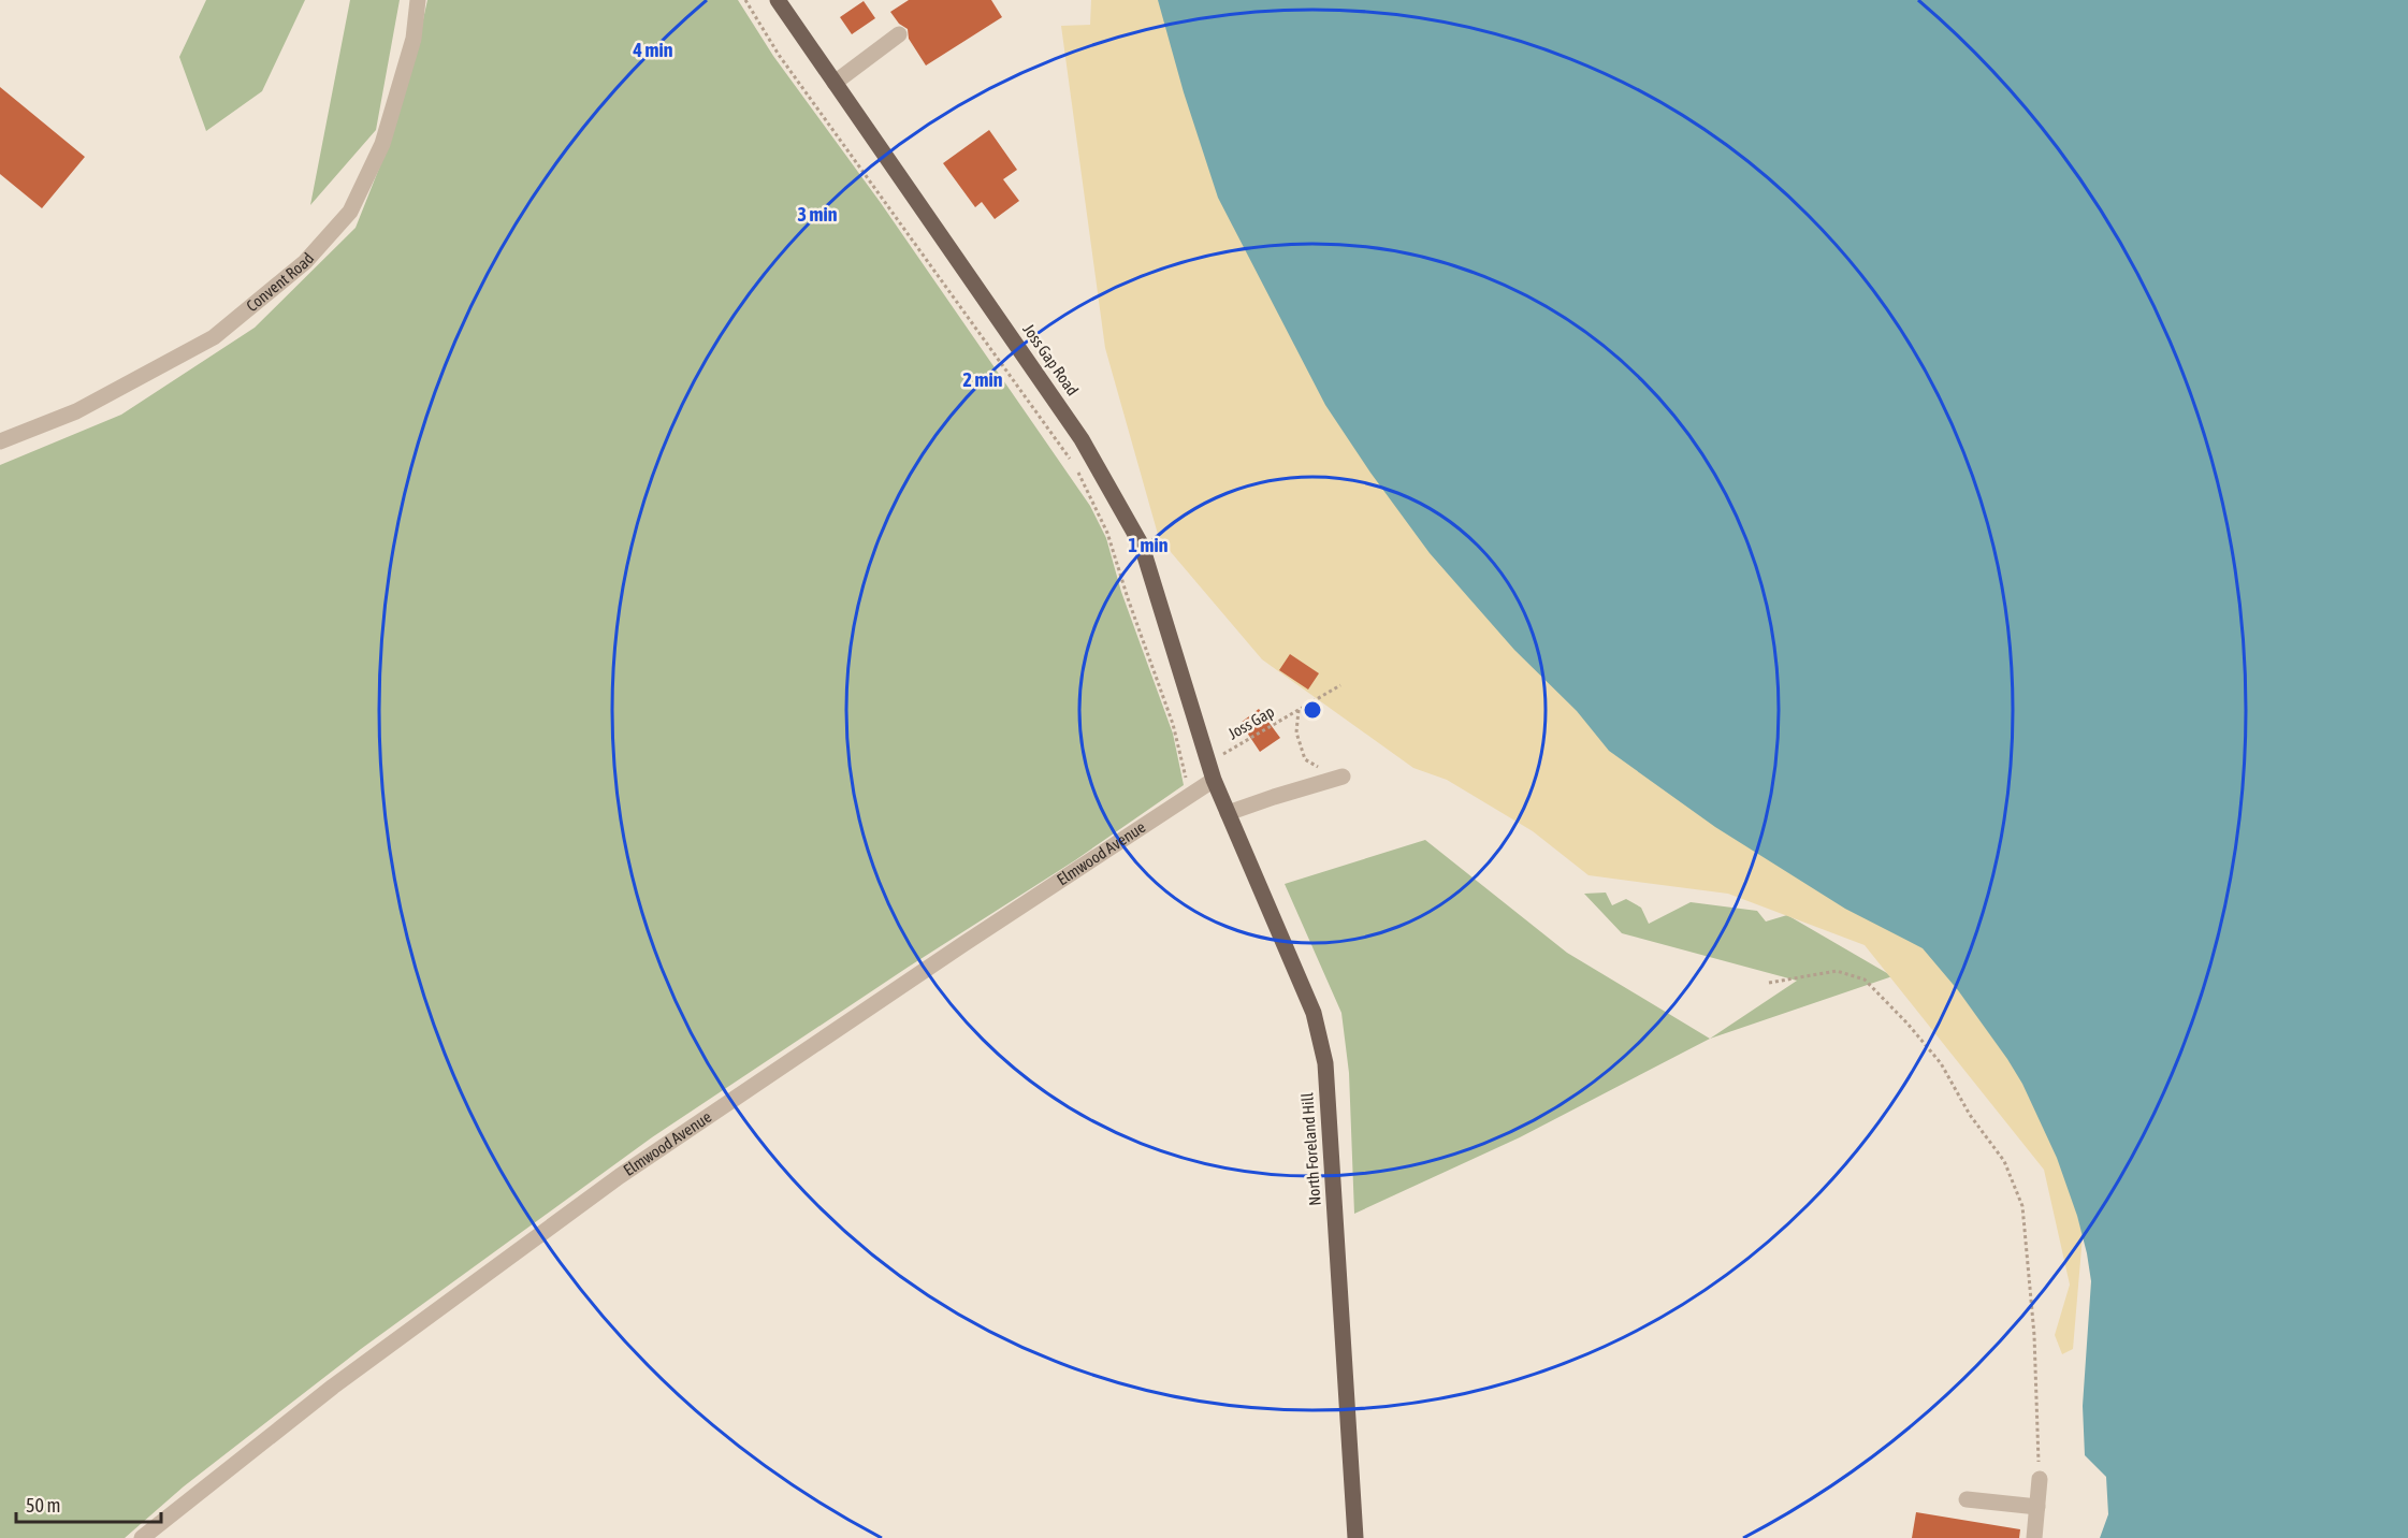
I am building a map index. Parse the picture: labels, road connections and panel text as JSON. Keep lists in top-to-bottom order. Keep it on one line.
{"streets":{"main road":["Joss Gap Road","North Foreland Hill"],"street":["Convent Road","Elmwood Avenue"],"path":["Joss Gap"]},"crossings":[["Joss Gap Road","Joss Gap"],["Joss Gap Road","Elmwood Avenue"],["Joss Gap Road","North Foreland Hill"],["Elmwood Avenue","North Foreland Hill"]],"scale_bar":"50 m","rings":["4 min","3 min","2 min","1 min"]}
